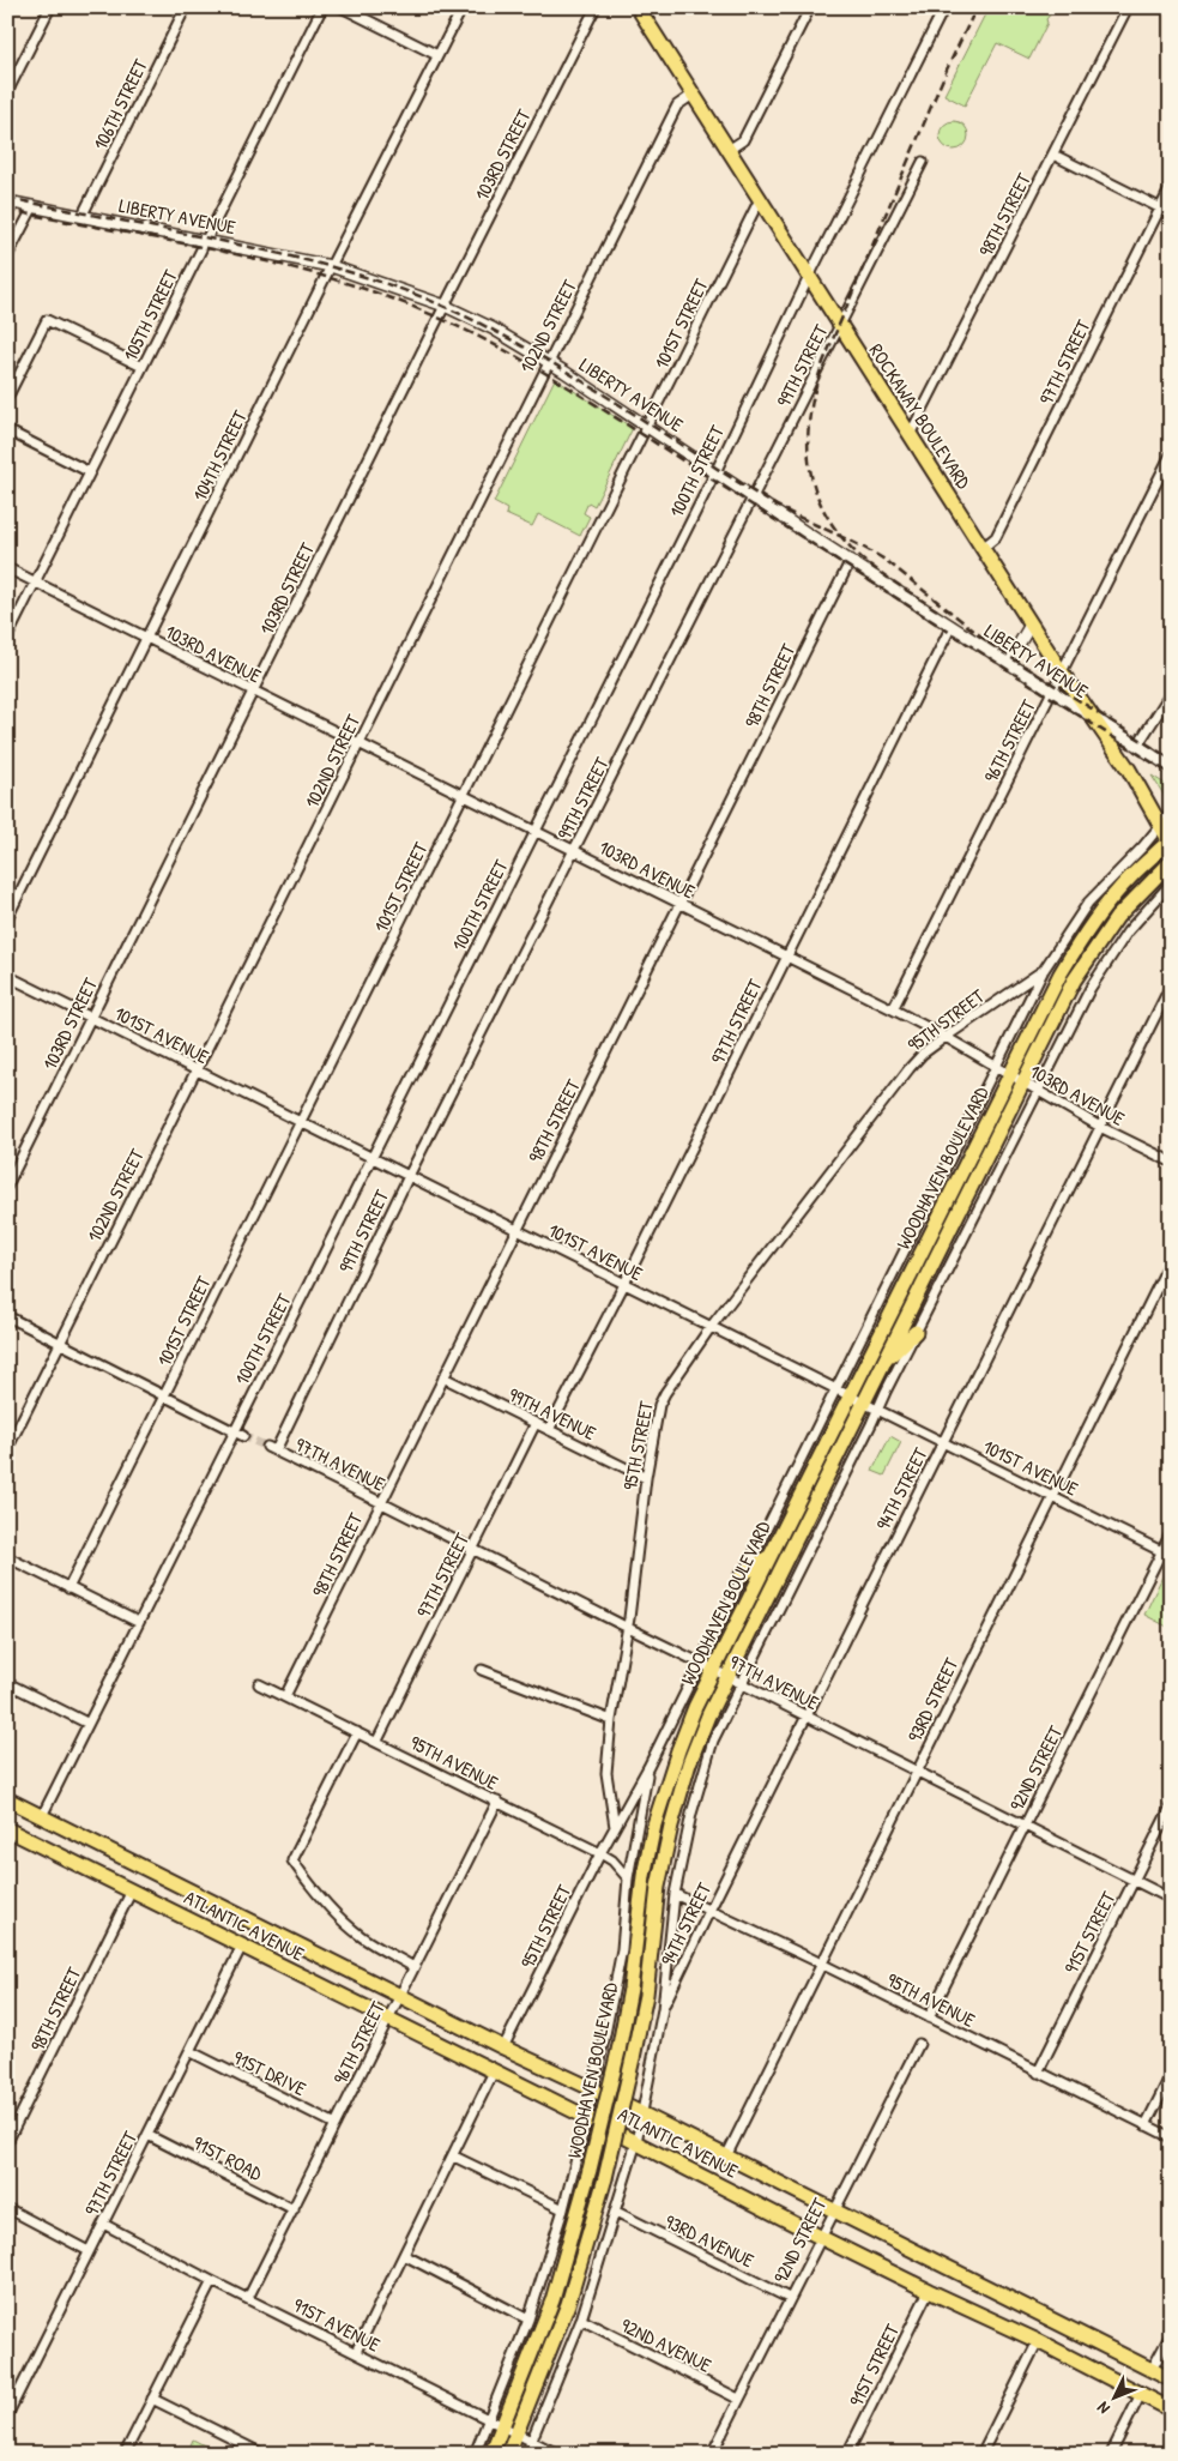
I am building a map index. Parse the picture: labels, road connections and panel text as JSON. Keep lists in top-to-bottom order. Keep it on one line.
{"streets":{"main road":["ROCKAWAY BOULEVARD","WOODHAVEN BOULEVARD","ATLANTIC AVENUE"],"street":["106TH STREET","103RD STREET","98TH STREET","LIBERTY AVENUE","105TH STREET","101ST STREET","102ND STREET","97TH STREET","99TH STREET","104TH STREET","100TH STREET","103RD AVENUE","96TH STREET","95TH STREET","101ST AVENUE","99TH AVENUE","97TH AVENUE","94TH STREET","93RD STREET","95TH AVENUE","92ND STREET","91ST STREET","91ST DRIVE","91ST ROAD","93RD AVENUE","91ST AVENUE","92ND AVENUE"]},"crossings":[["106TH STREET","LIBERTY AVENUE"],["103RD STREET","LIBERTY AVENUE"],["103RD STREET","103RD AVENUE"],["103RD STREET","101ST AVENUE"],["98TH STREET","LIBERTY AVENUE"],["98TH STREET","ROCKAWAY BOULEVARD"],["98TH STREET","103RD AVENUE"],["98TH STREET","101ST AVENUE"],["98TH STREET","99TH AVENUE"],["98TH STREET","97TH AVENUE"],["98TH STREET","95TH AVENUE"],["98TH STREET","ATLANTIC AVENUE"],["LIBERTY AVENUE","105TH STREET"],["LIBERTY AVENUE","101ST STREET"],["LIBERTY AVENUE","102ND STREET"],["LIBERTY AVENUE","97TH STREET"],["LIBERTY AVENUE","99TH STREET"],["LIBERTY AVENUE","ROCKAWAY BOULEVARD"],["LIBERTY AVENUE","104TH STREET"],["LIBERTY AVENUE","100TH STREET"],["LIBERTY AVENUE","96TH STREET"],["105TH STREET","103RD AVENUE"],["101ST STREET","ROCKAWAY BOULEVARD"],["101ST STREET","103RD AVENUE"],["101ST STREET","101ST AVENUE"],["102ND STREET","ROCKAWAY BOULEVARD"],["102ND STREET","103RD AVENUE"],["102ND STREET","101ST AVENUE"],["97TH STREET","ROCKAWAY BOULEVARD"],["97TH STREET","103RD AVENUE"],["97TH STREET","101ST AVENUE"],["97TH STREET","99TH AVENUE"],["97TH STREET","97TH AVENUE"],["97TH STREET","95TH AVENUE"],["97TH STREET","ATLANTIC AVENUE"],["97TH STREET","91ST DRIVE"],["97TH STREET","91ST ROAD"],["97TH STREET","91ST AVENUE"],["99TH STREET","ROCKAWAY BOULEVARD"],["99TH STREET","103RD AVENUE"],["99TH STREET","101ST AVENUE"],["99TH STREET","97TH AVENUE"],["ROCKAWAY BOULEVARD","100TH STREET"],["ROCKAWAY BOULEVARD","96TH STREET"],["ROCKAWAY BOULEVARD","WOODHAVEN BOULEVARD"],["104TH STREET","103RD AVENUE"],["100TH STREET","103RD AVENUE"],["100TH STREET","101ST AVENUE"],["100TH STREET","ATLANTIC AVENUE"],["103RD AVENUE","96TH STREET"],["103RD AVENUE","95TH STREET"],["103RD AVENUE","WOODHAVEN BOULEVARD"],["103RD AVENUE","94TH STREET"],["96TH STREET","95TH AVENUE"],["96TH STREET","ATLANTIC AVENUE"],["96TH STREET","91ST DRIVE"],["96TH STREET","91ST ROAD"],["96TH STREET","91ST AVENUE"],["95TH STREET","101ST AVENUE"],["95TH STREET","WOODHAVEN BOULEVARD"],["95TH STREET","99TH AVENUE"],["95TH STREET","97TH AVENUE"],["95TH STREET","95TH AVENUE"],["95TH STREET","ATLANTIC AVENUE"],["101ST AVENUE","WOODHAVEN BOULEVARD"],["101ST AVENUE","94TH STREET"],["101ST AVENUE","93RD STREET"],["101ST AVENUE","92ND STREET"],["WOODHAVEN BOULEVARD","97TH AVENUE"],["WOODHAVEN BOULEVARD","95TH AVENUE"],["WOODHAVEN BOULEVARD","ATLANTIC AVENUE"],["WOODHAVEN BOULEVARD","91ST AVENUE"],["97TH AVENUE","94TH STREET"],["97TH AVENUE","93RD STREET"],["97TH AVENUE","92ND STREET"],["97TH AVENUE","91ST STREET"],["94TH STREET","95TH AVENUE"],["93RD STREET","95TH AVENUE"],["93RD STREET","ATLANTIC AVENUE"],["95TH AVENUE","92ND STREET"],["95TH AVENUE","91ST STREET"],["92ND STREET","ATLANTIC AVENUE"],["92ND STREET","93RD AVENUE"],["92ND STREET","92ND AVENUE"],["ATLANTIC AVENUE","91ST STREET"]],"north":"bottom left"}
